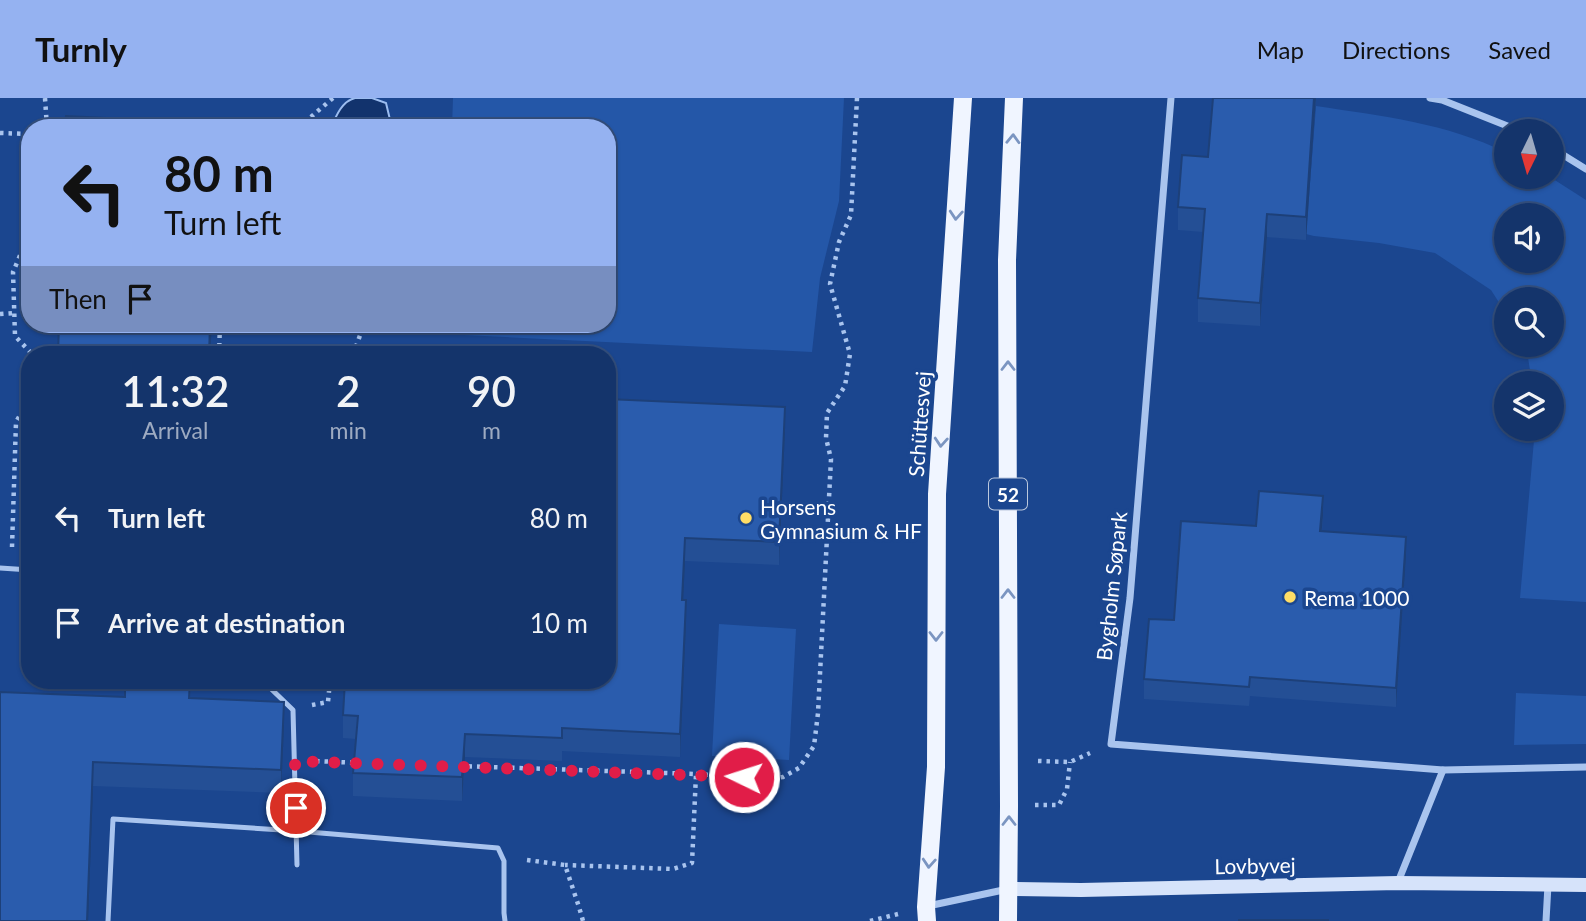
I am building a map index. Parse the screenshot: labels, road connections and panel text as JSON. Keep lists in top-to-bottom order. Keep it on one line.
{"streets":{"main road":["Schüttesvej","52"],"street":["Bygholm Søpark","Lovbyvej"]},"crossings":[["Schüttesvej","Lovbyvej"],["52","Lovbyvej"]],"places":["Horsens Gymnasium & HF","Rema 1000"],"north":"bottom","page":{"header":"Turnly","nav":["Map","Directions","Saved"],"turn":["80 m","Turn left"],"then":"Then","eta":["11:32","Arrival","2","min","90","m"],"list":[{"name":"Turn left","value":"80 m"},{"name":"Arrive at destination","value":"10 m"}]}}
